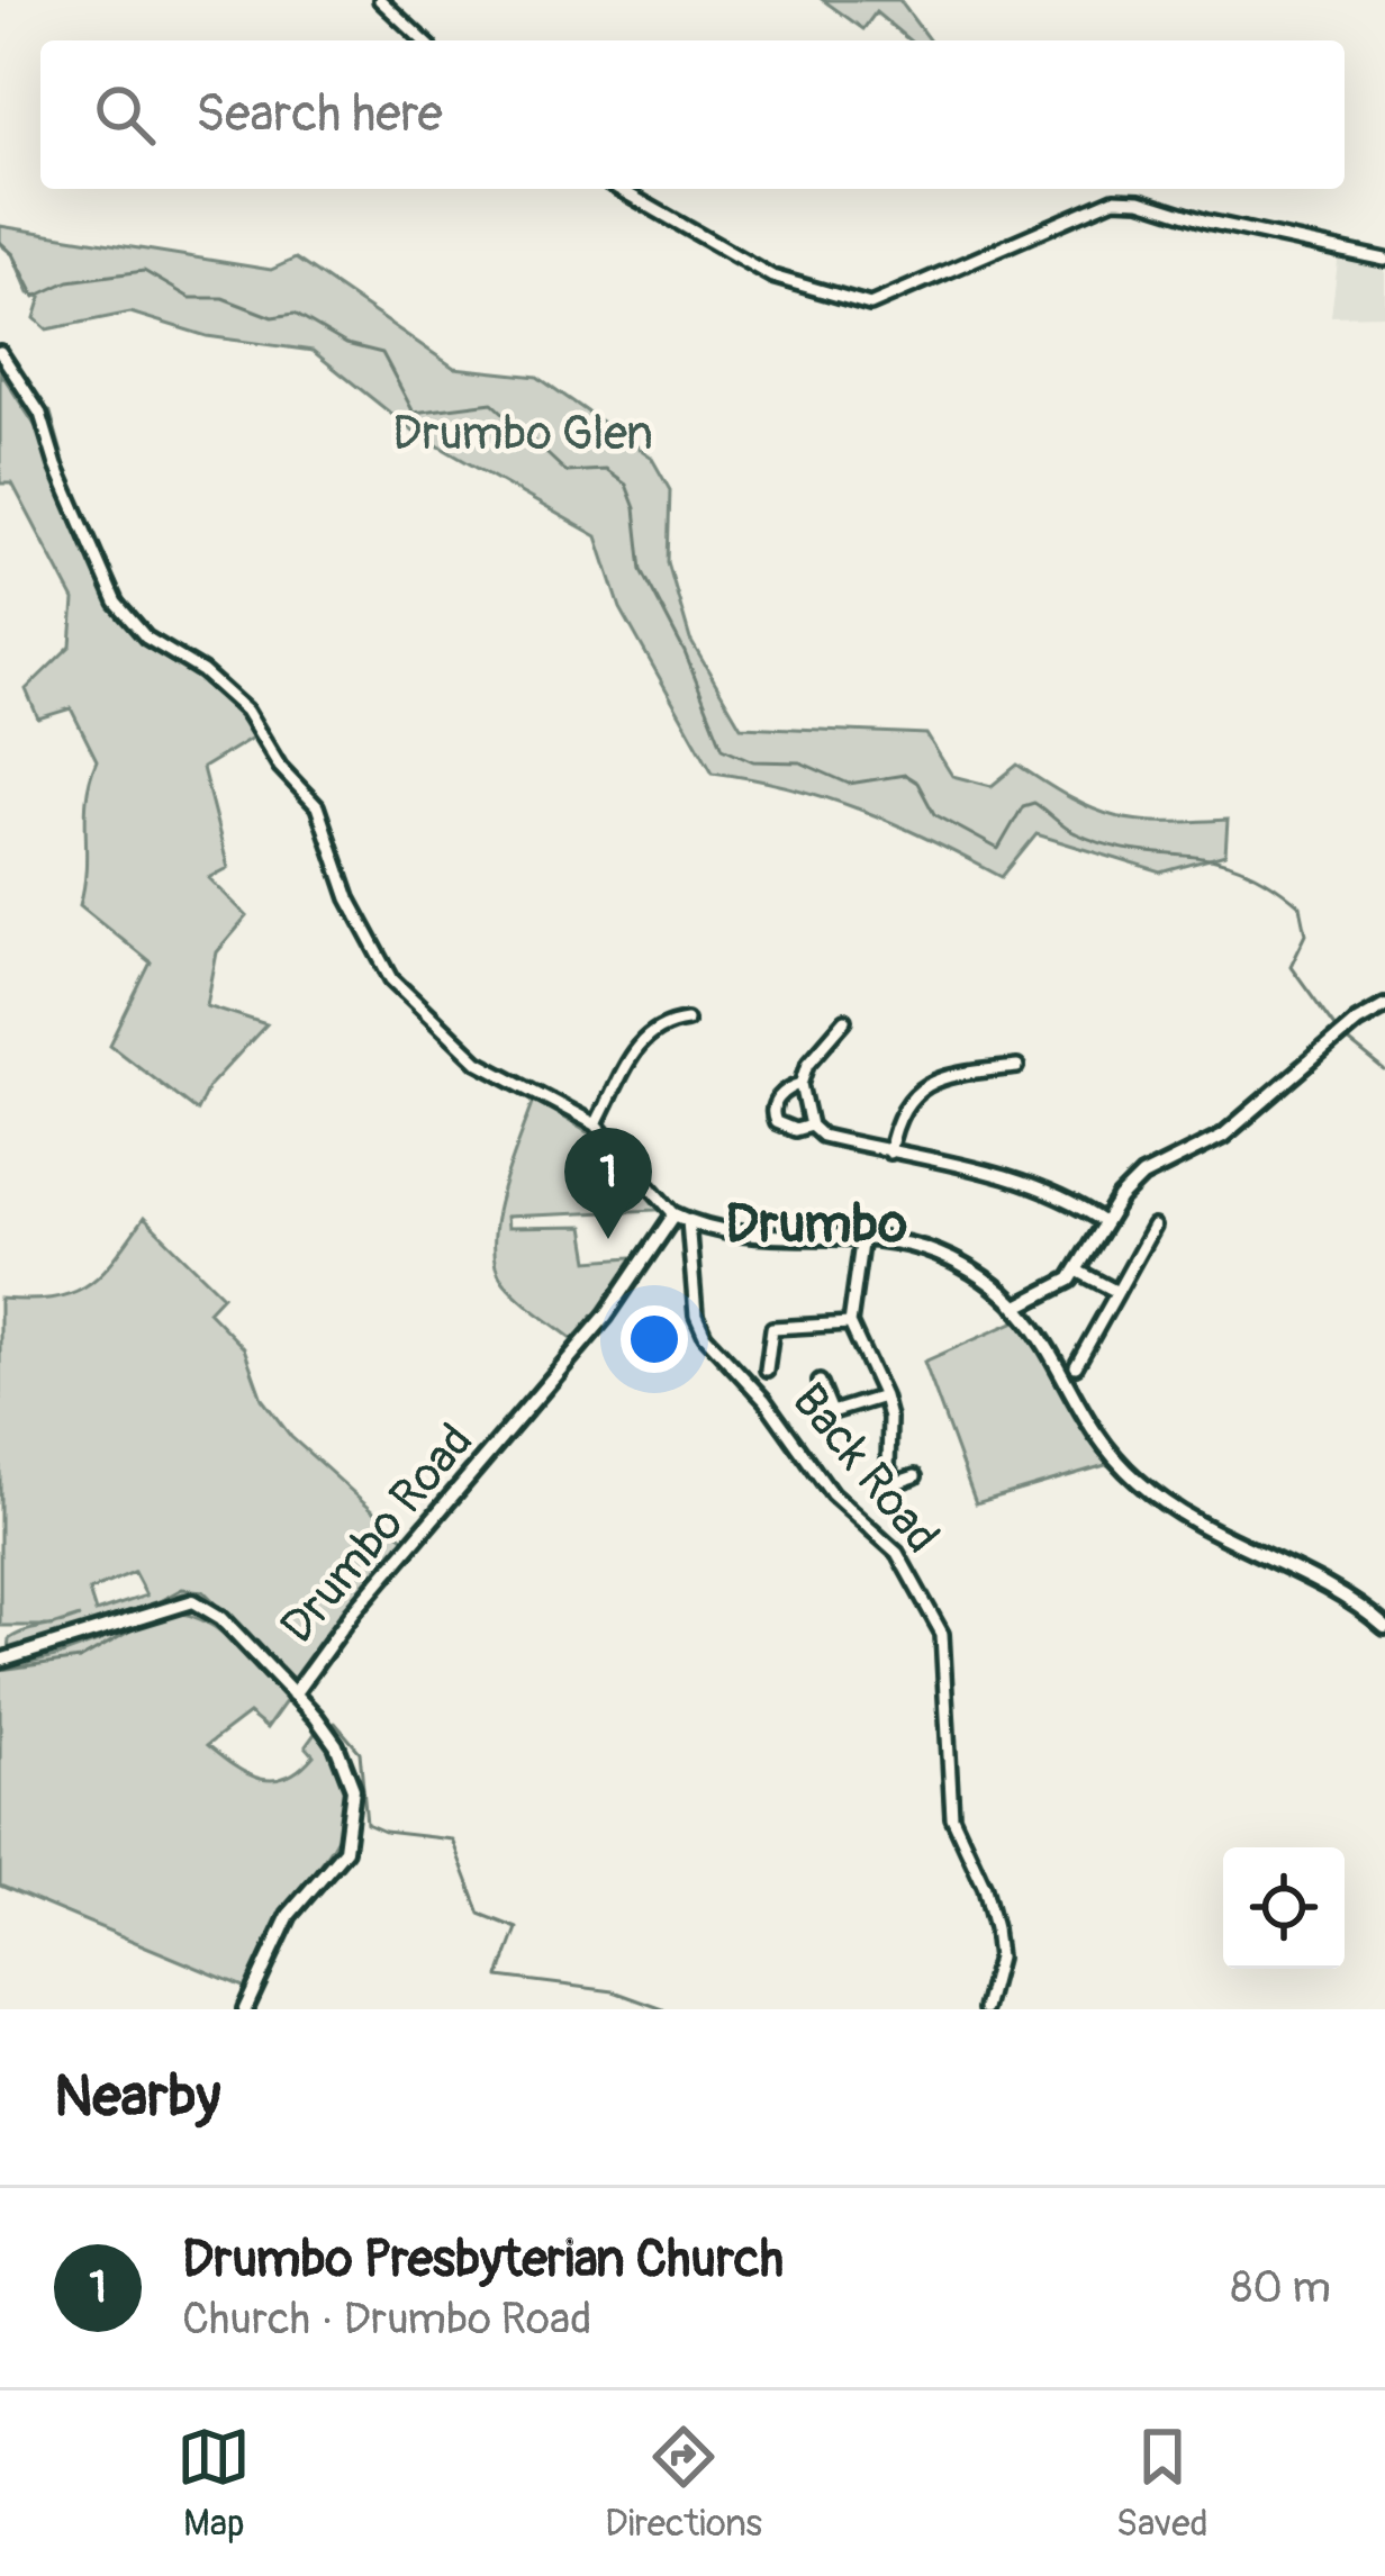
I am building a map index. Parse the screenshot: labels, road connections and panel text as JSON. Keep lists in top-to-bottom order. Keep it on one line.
{"streets":{"street":["Back Road","Drumbo Road"]},"crossings":[["Back Road","Drumbo Road"]],"districts":["Drumbo"],"parks":["Drumbo Glen"],"page":{"search":"Search here","pins":"1","heading":"Nearby","list":[{"mark":"1","name":"Drumbo Presbyterian Church","note":"Church · Drumbo Road","value":"80 m"}],"nav":["Map","Directions","Saved"]}}
